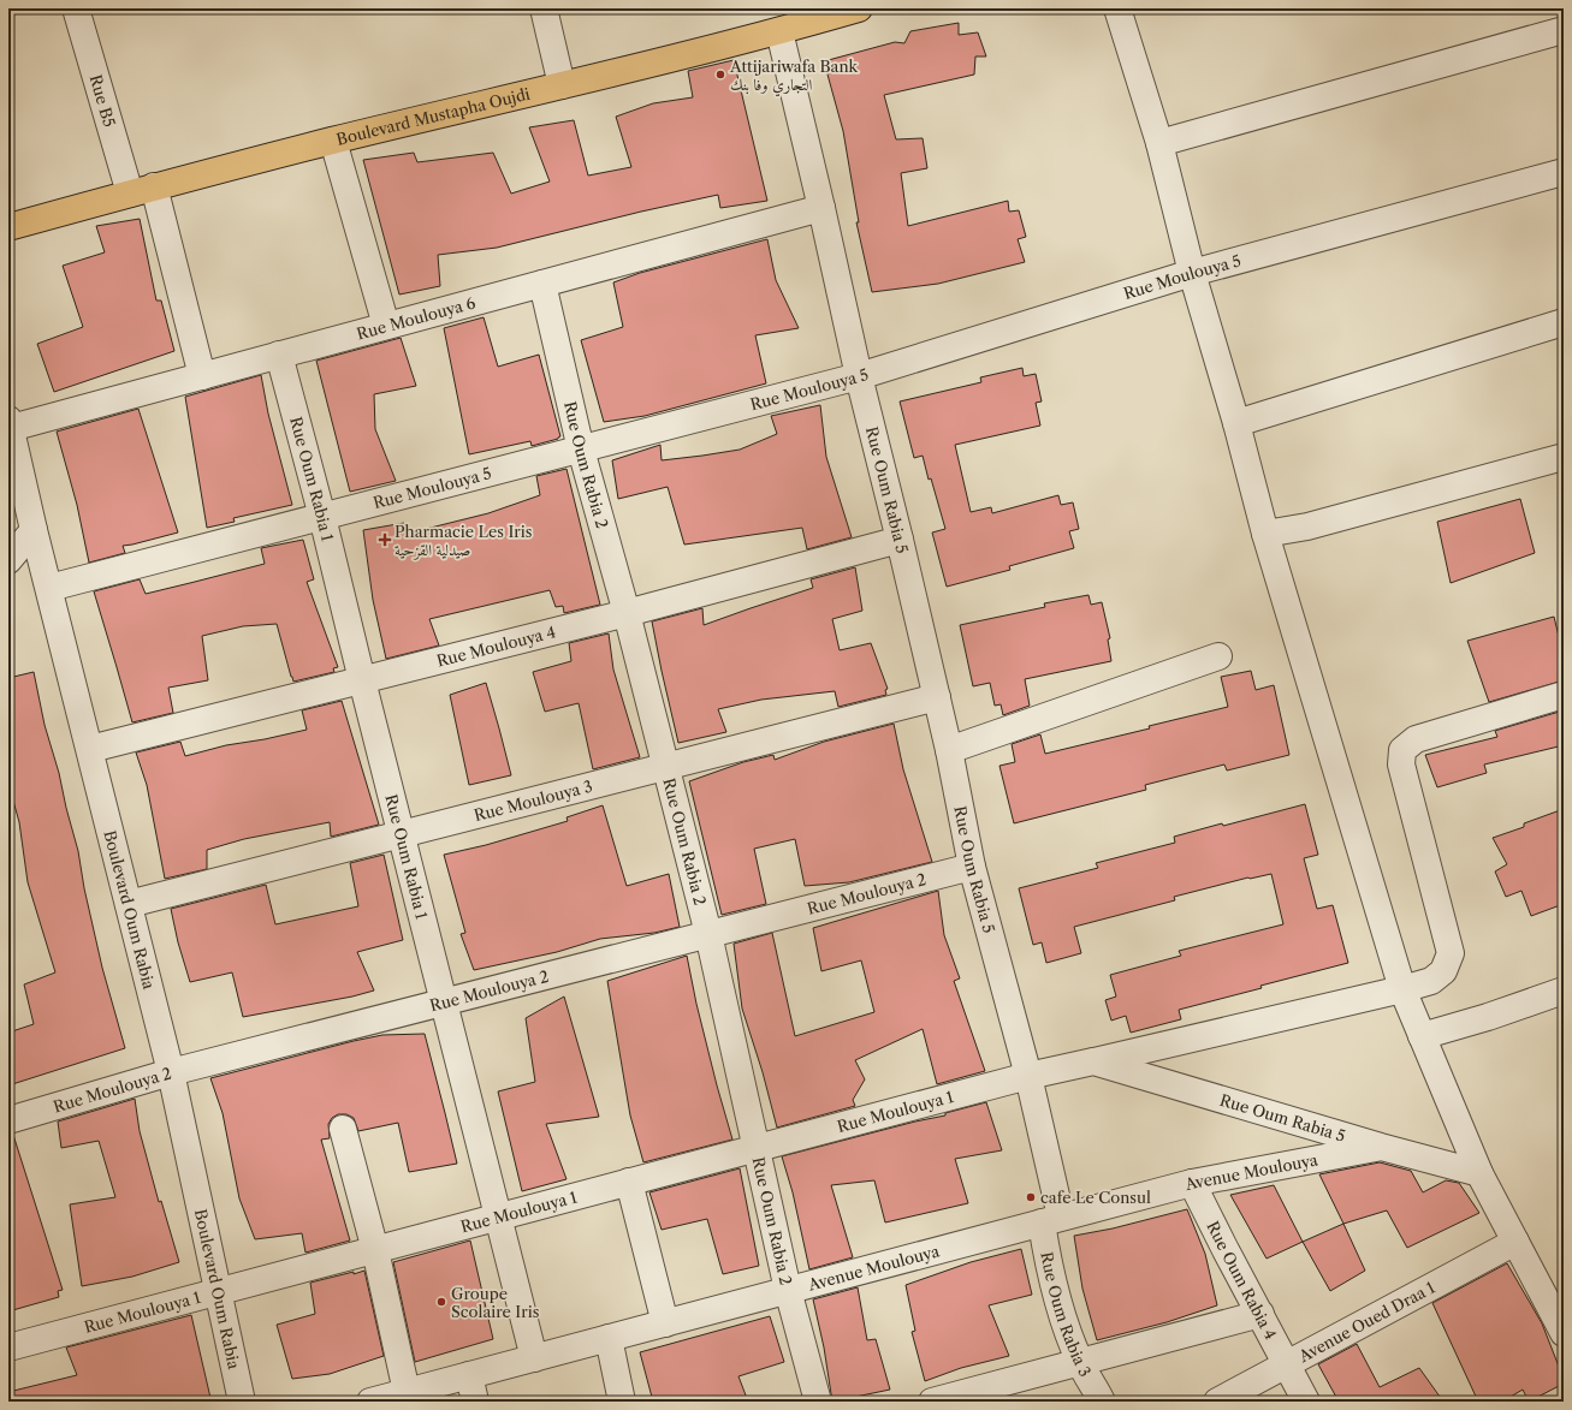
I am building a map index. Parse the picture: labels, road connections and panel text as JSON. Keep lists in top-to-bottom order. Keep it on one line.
{"streets":{"main road":["Boulevard Mustapha Oujdi"],"street":["Rue B5","Rue Moulouya 5","Rue Moulouya 6","Rue Oum Rabia 2","Rue Oum Rabia 1","Rue Oum Rabia 5","Rue Moulouya 4","Rue Moulouya 3","Rue Moulouya 2","Boulevard Oum Rabia","Rue Moulouya 1","Avenue Moulouya","Rue Oum Rabia 4","Rue Oum Rabia 3","Avenue Oued Draa 1"]},"crossings":[["Rue B5","Boulevard Mustapha Oujdi"],["Rue B5","Rue Moulouya 6"],["Boulevard Mustapha Oujdi","Rue Oum Rabia 5"],["Rue Moulouya 5","Rue Oum Rabia 2"],["Rue Moulouya 5","Rue Oum Rabia 1"],["Rue Moulouya 5","Rue Oum Rabia 5"],["Rue Moulouya 5","Boulevard Oum Rabia"],["Rue Moulouya 6","Rue Oum Rabia 2"],["Rue Moulouya 6","Rue Oum Rabia 1"],["Rue Moulouya 6","Rue Oum Rabia 5"],["Rue Moulouya 6","Boulevard Oum Rabia"],["Rue Oum Rabia 2","Rue Moulouya 4"],["Rue Oum Rabia 2","Rue Moulouya 3"],["Rue Oum Rabia 2","Rue Moulouya 2"],["Rue Oum Rabia 2","Rue Moulouya 1"],["Rue Oum Rabia 2","Avenue Moulouya"],["Rue Oum Rabia 1","Rue Moulouya 4"],["Rue Oum Rabia 1","Rue Moulouya 3"],["Rue Oum Rabia 1","Rue Moulouya 2"],["Rue Oum Rabia 1","Rue Moulouya 1"],["Rue Oum Rabia 1","Avenue Moulouya"],["Rue Oum Rabia 5","Rue Moulouya 4"],["Rue Oum Rabia 5","Rue Moulouya 3"],["Rue Oum Rabia 5","Rue Moulouya 2"],["Rue Oum Rabia 5","Rue Moulouya 1"],["Rue Oum Rabia 5","Avenue Moulouya"],["Rue Oum Rabia 5","Rue Oum Rabia 3"],["Rue Moulouya 4","Boulevard Oum Rabia"],["Rue Moulouya 3","Boulevard Oum Rabia"],["Rue Moulouya 2","Boulevard Oum Rabia"],["Boulevard Oum Rabia","Rue Moulouya 1"],["Rue Moulouya 1","Rue Oum Rabia 3"],["Avenue Moulouya","Rue Oum Rabia 4"],["Avenue Moulouya","Rue Oum Rabia 3"],["Rue Oum Rabia 4","Avenue Oued Draa 1"]],"places":{"other":["Attijariwafa Bank التجاري وفا بنك","cafe Le Consul","Groupe Scolaire Iris"],"health":["Pharmacie Les Iris صيدلية القزحية"]}}
